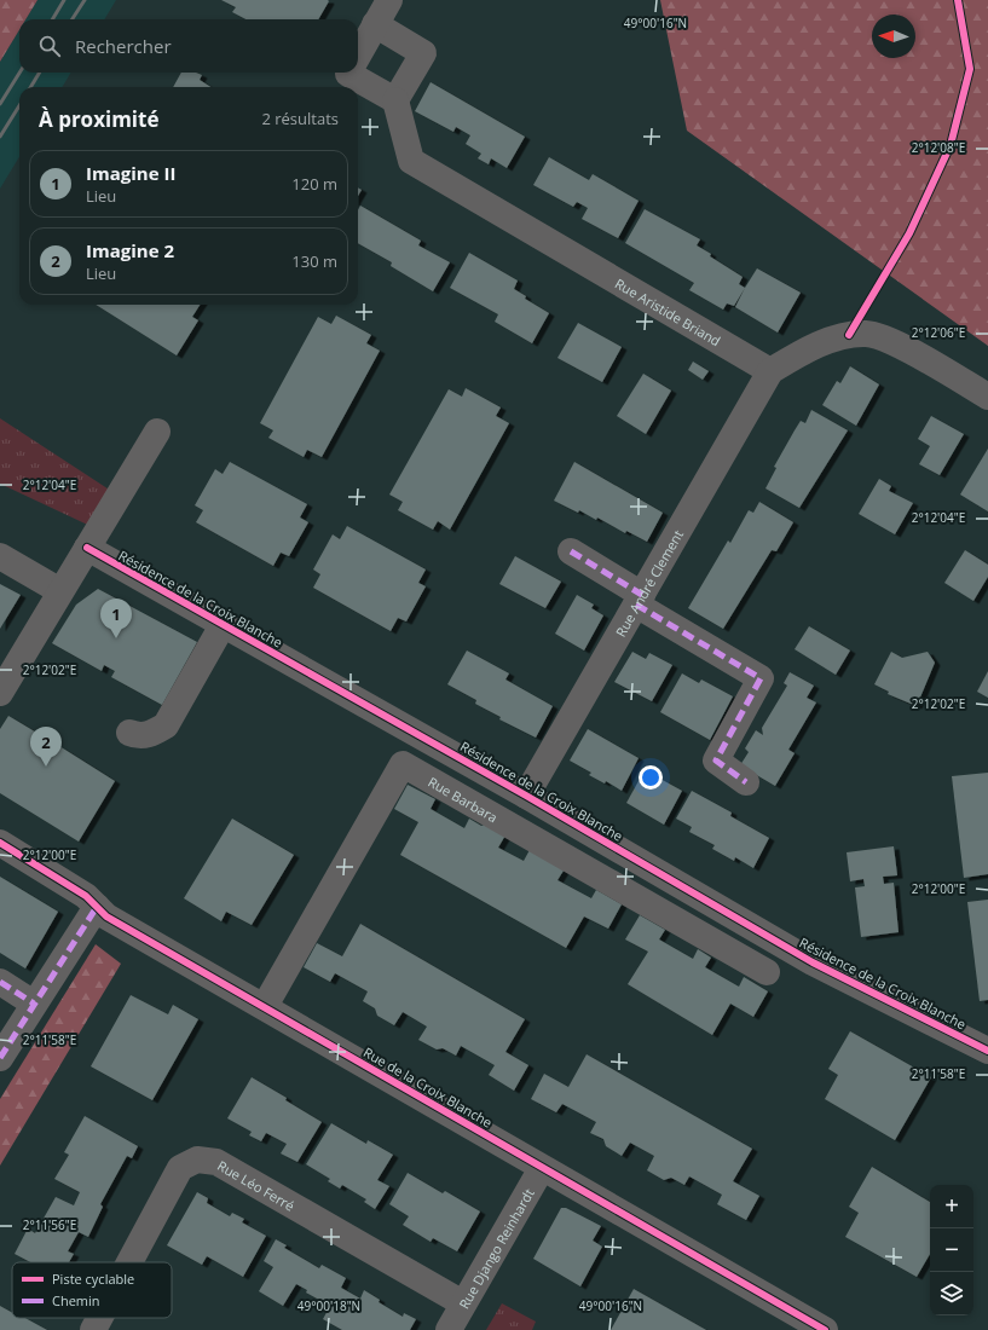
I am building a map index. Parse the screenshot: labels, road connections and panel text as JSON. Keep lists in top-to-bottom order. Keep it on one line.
{"streets":{"street":["Rue Aristide Briand","Rue André Clement","Résidence de la Croix Blanche","Rue Barbara","Rue de la Croix Blanche","Rue Léo Ferré","Rue Django Reinhardt"]},"crossings":[["Rue Aristide Briand","Rue André Clement"],["Rue André Clement","Résidence de la Croix Blanche"],["Rue Barbara","Rue de la Croix Blanche"],["Rue de la Croix Blanche","Rue Django Reinhardt"],["Rue Léo Ferré","Rue Django Reinhardt"]],"legend":["Piste cyclable","Chemin"],"north":"left","page":{"search":"Rechercher","heading":["À proximité","2 résultats"],"list":[{"mark":"1","name":"Imagine II","note":"Lieu","value":"120 m"},{"mark":"2","name":"Imagine 2","note":"Lieu","value":"130 m"}],"pins":["1","2"],"map_buttons":["+","−"]},"coordinates":["49°00'16\"N","2°12'08\"E","2°12'06\"E","2°12'04\"E","2°12'02\"E","2°12'00\"E","2°11'58\"E","2°11'56\"E","49°00'18\"N"]}
